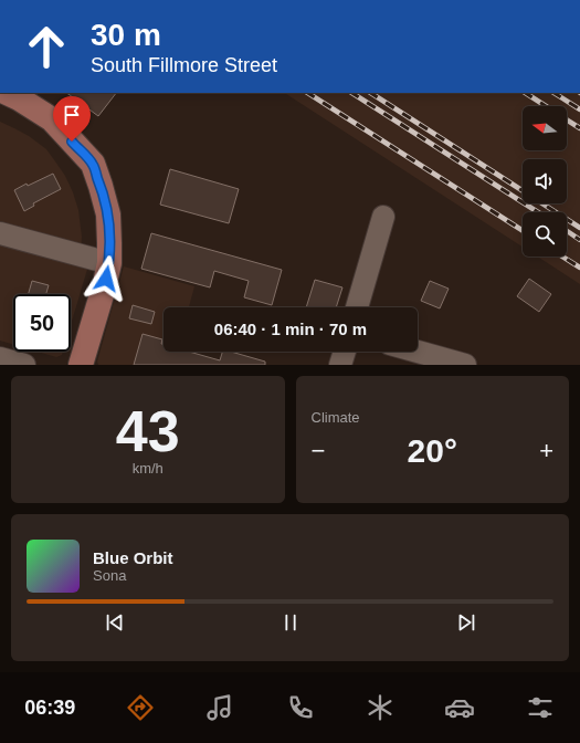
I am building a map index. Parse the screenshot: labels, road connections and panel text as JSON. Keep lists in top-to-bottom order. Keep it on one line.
{"north":"left","page":{"turn":["30 m","South Fillmore Street"],"limit":"50","trip":"06:40 · 1 min · 70 m","tile":[["43","km/h"],"Climate"],"heat":["−","20°","+"],"song":["Blue Orbit","Sona"],"tabs":"06:39"}}
